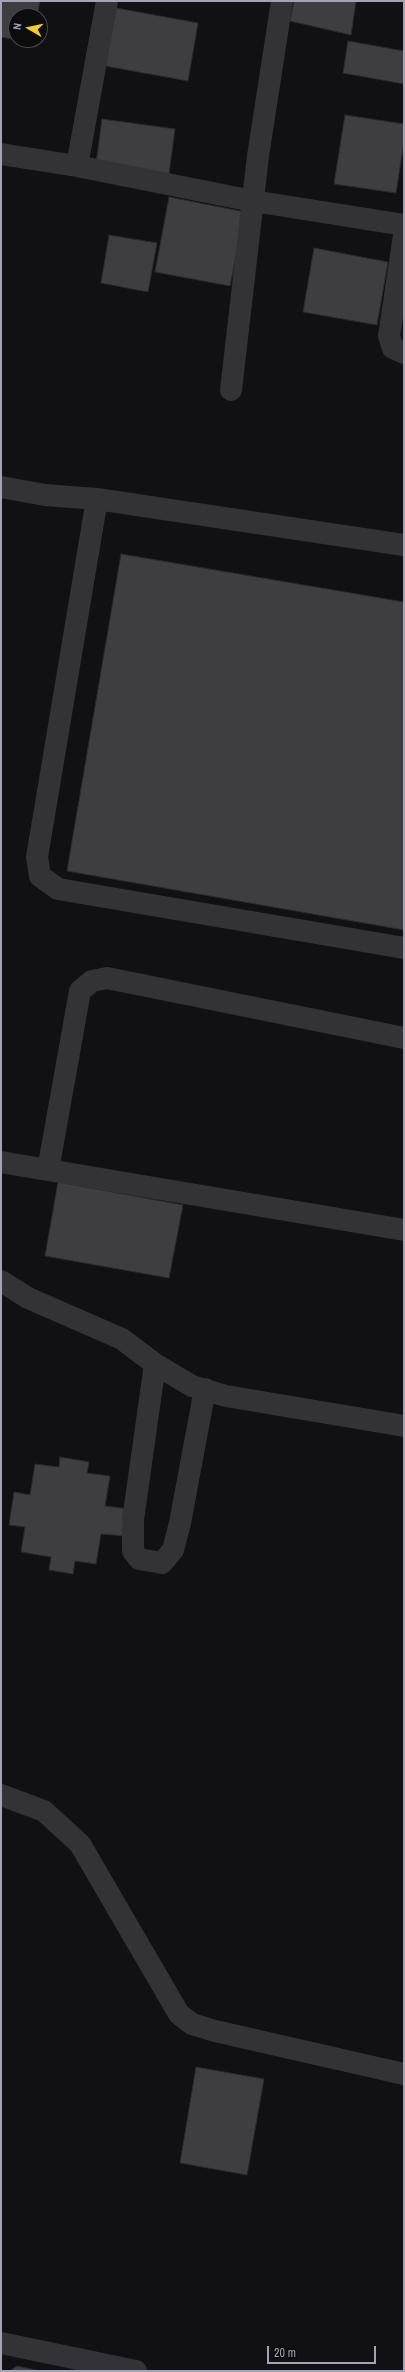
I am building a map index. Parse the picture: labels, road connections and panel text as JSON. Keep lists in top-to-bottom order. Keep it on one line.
{"scale_bar":"20 m","north":"left"}
